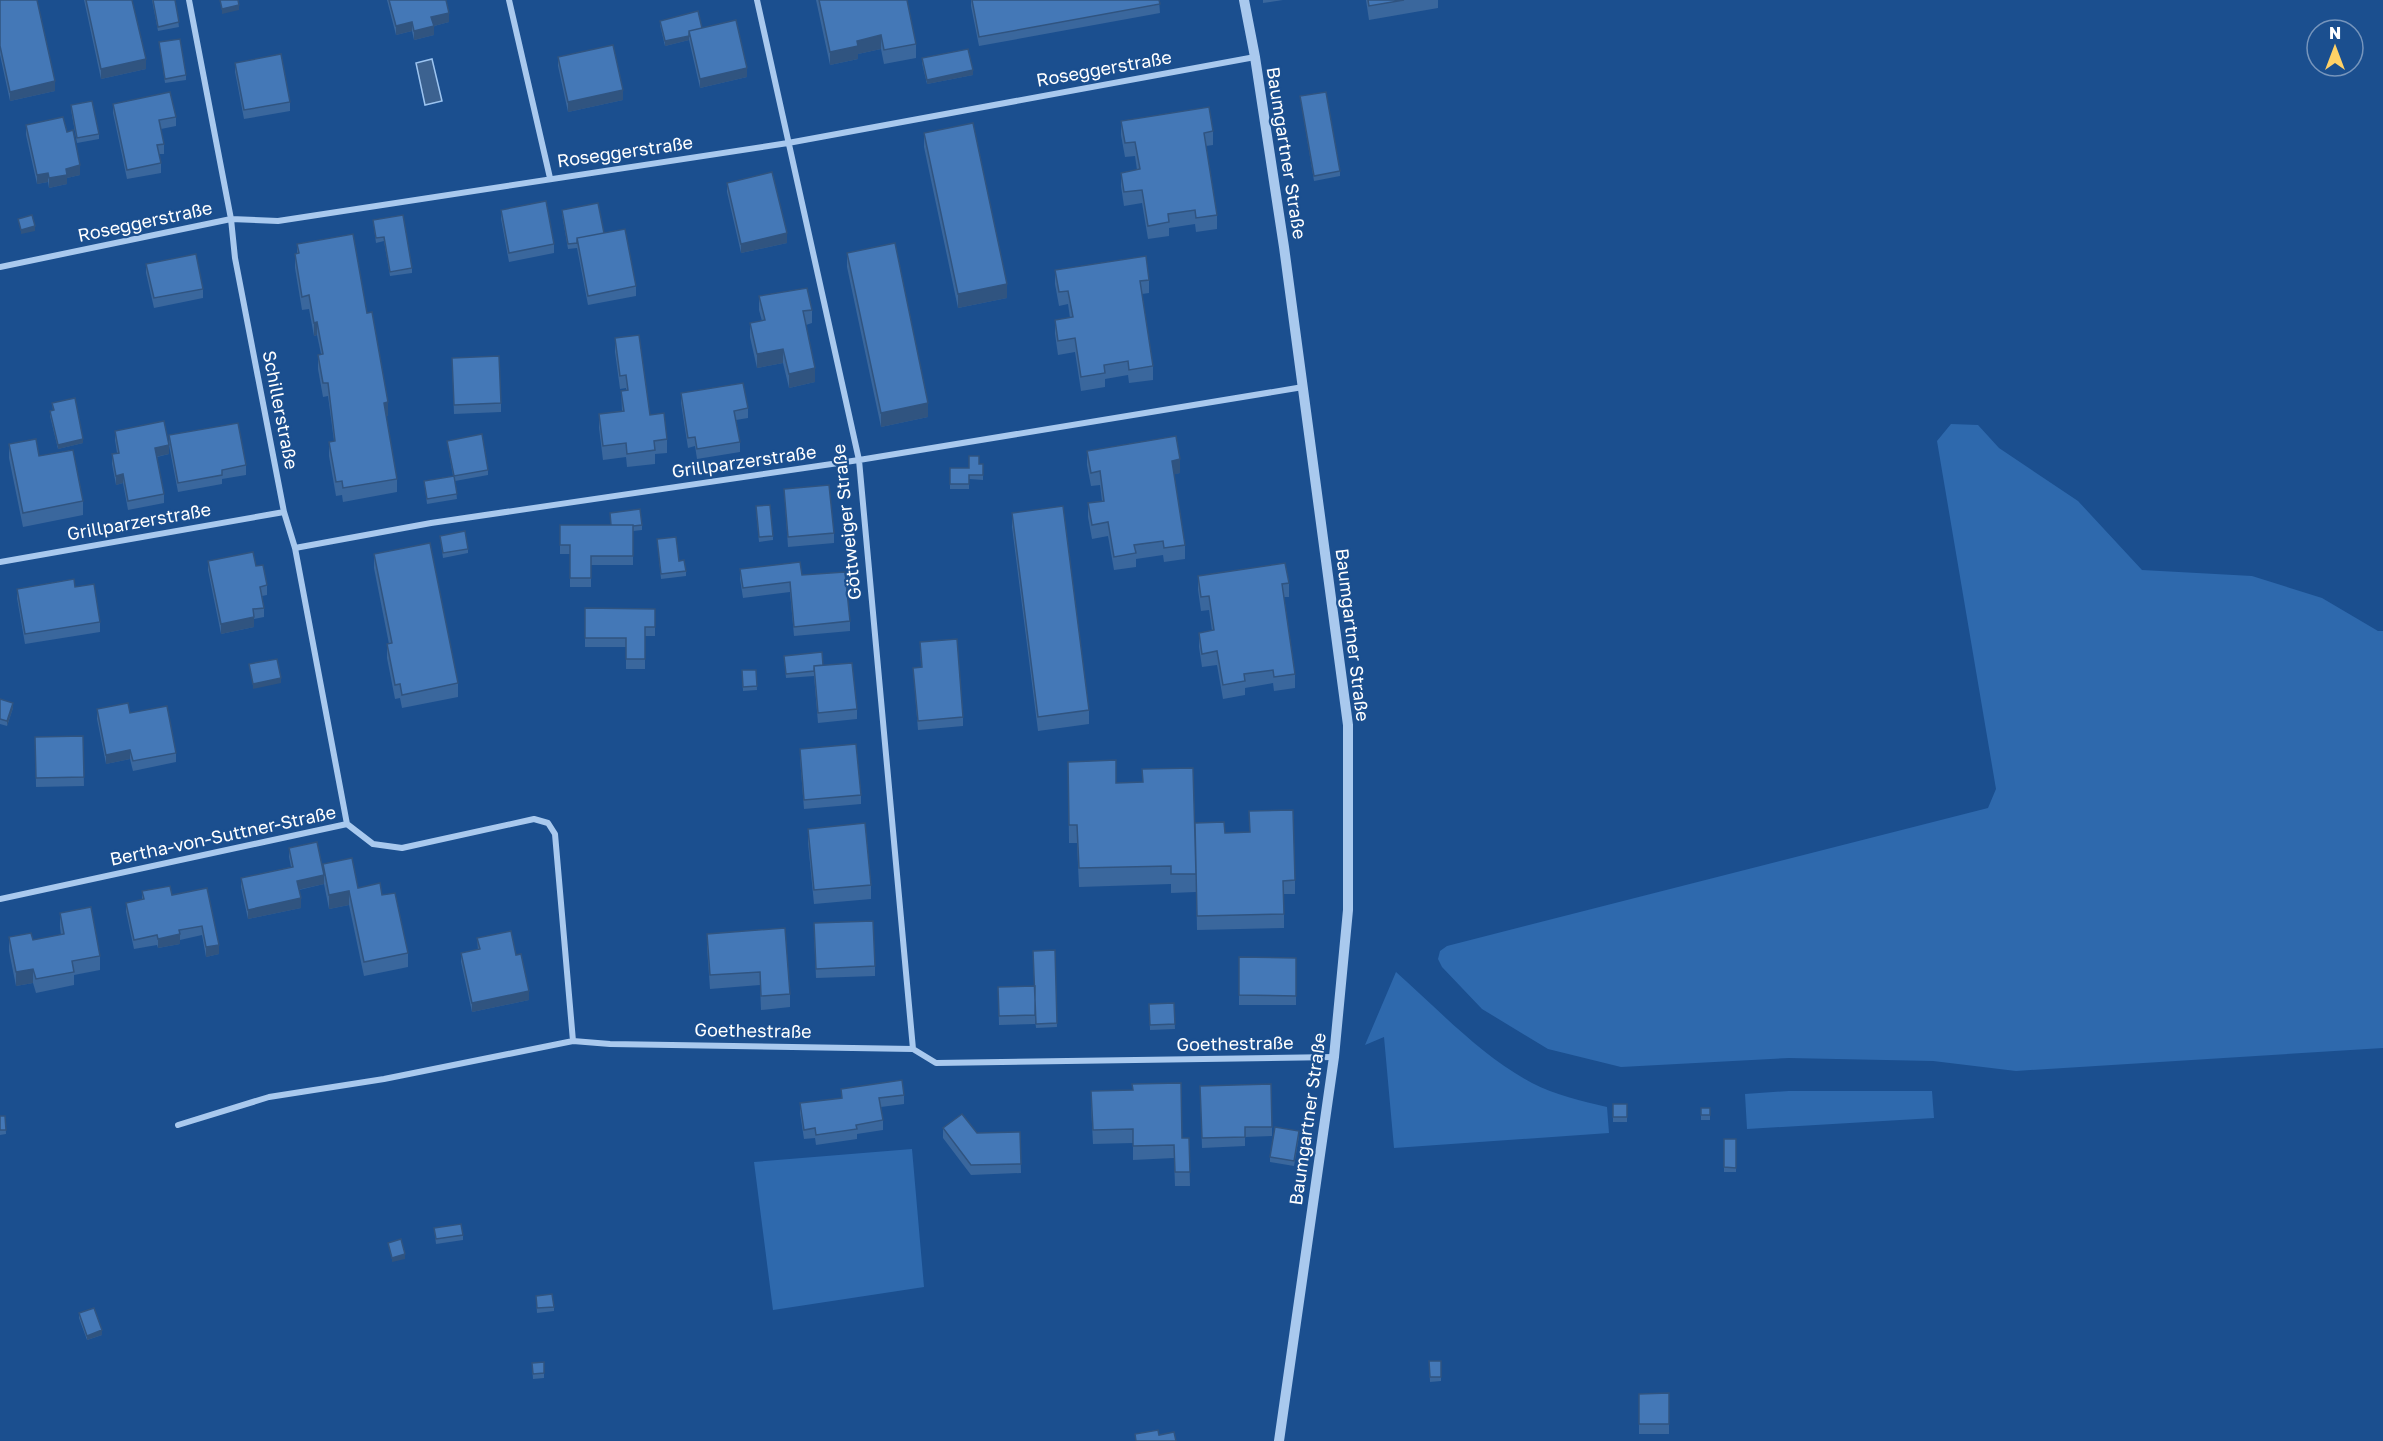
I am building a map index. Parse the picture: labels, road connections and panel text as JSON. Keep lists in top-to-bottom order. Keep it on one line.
{"streets":{"street":["Roseggerstraße","Baumgartner Straße","Schillerstraße","Grillparzerstraße","Göttweiger Straße","Bertha-von-Suttner-Straße","Goethestraße"]},"crossings":[["Roseggerstraße","Baumgartner Straße"],["Roseggerstraße","Schillerstraße"],["Roseggerstraße","Göttweiger Straße"],["Baumgartner Straße","Grillparzerstraße"],["Baumgartner Straße","Goethestraße"],["Schillerstraße","Grillparzerstraße"],["Schillerstraße","Bertha-von-Suttner-Straße"],["Grillparzerstraße","Göttweiger Straße"],["Göttweiger Straße","Goethestraße"],["Bertha-von-Suttner-Straße","Goethestraße"]],"north":"top"}
